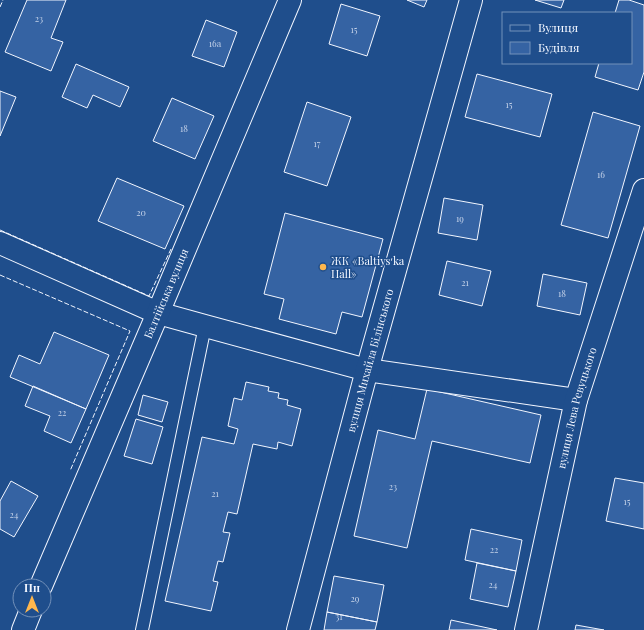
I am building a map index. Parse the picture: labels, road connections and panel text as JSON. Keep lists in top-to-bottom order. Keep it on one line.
{"streets":{"street":["Балтійська вулиця","вулиця Михайла Білінського","вулиця Лева Ревуцького"]},"places":["ЖК «Baltiysʹka Hall»"],"house_numbers":["23","15","16а","15","18","17","16","20","19","21","18","22","23","21","15","24","22","24","29","31"],"legend":["Вулиця","Будівля"],"north":"top"}
